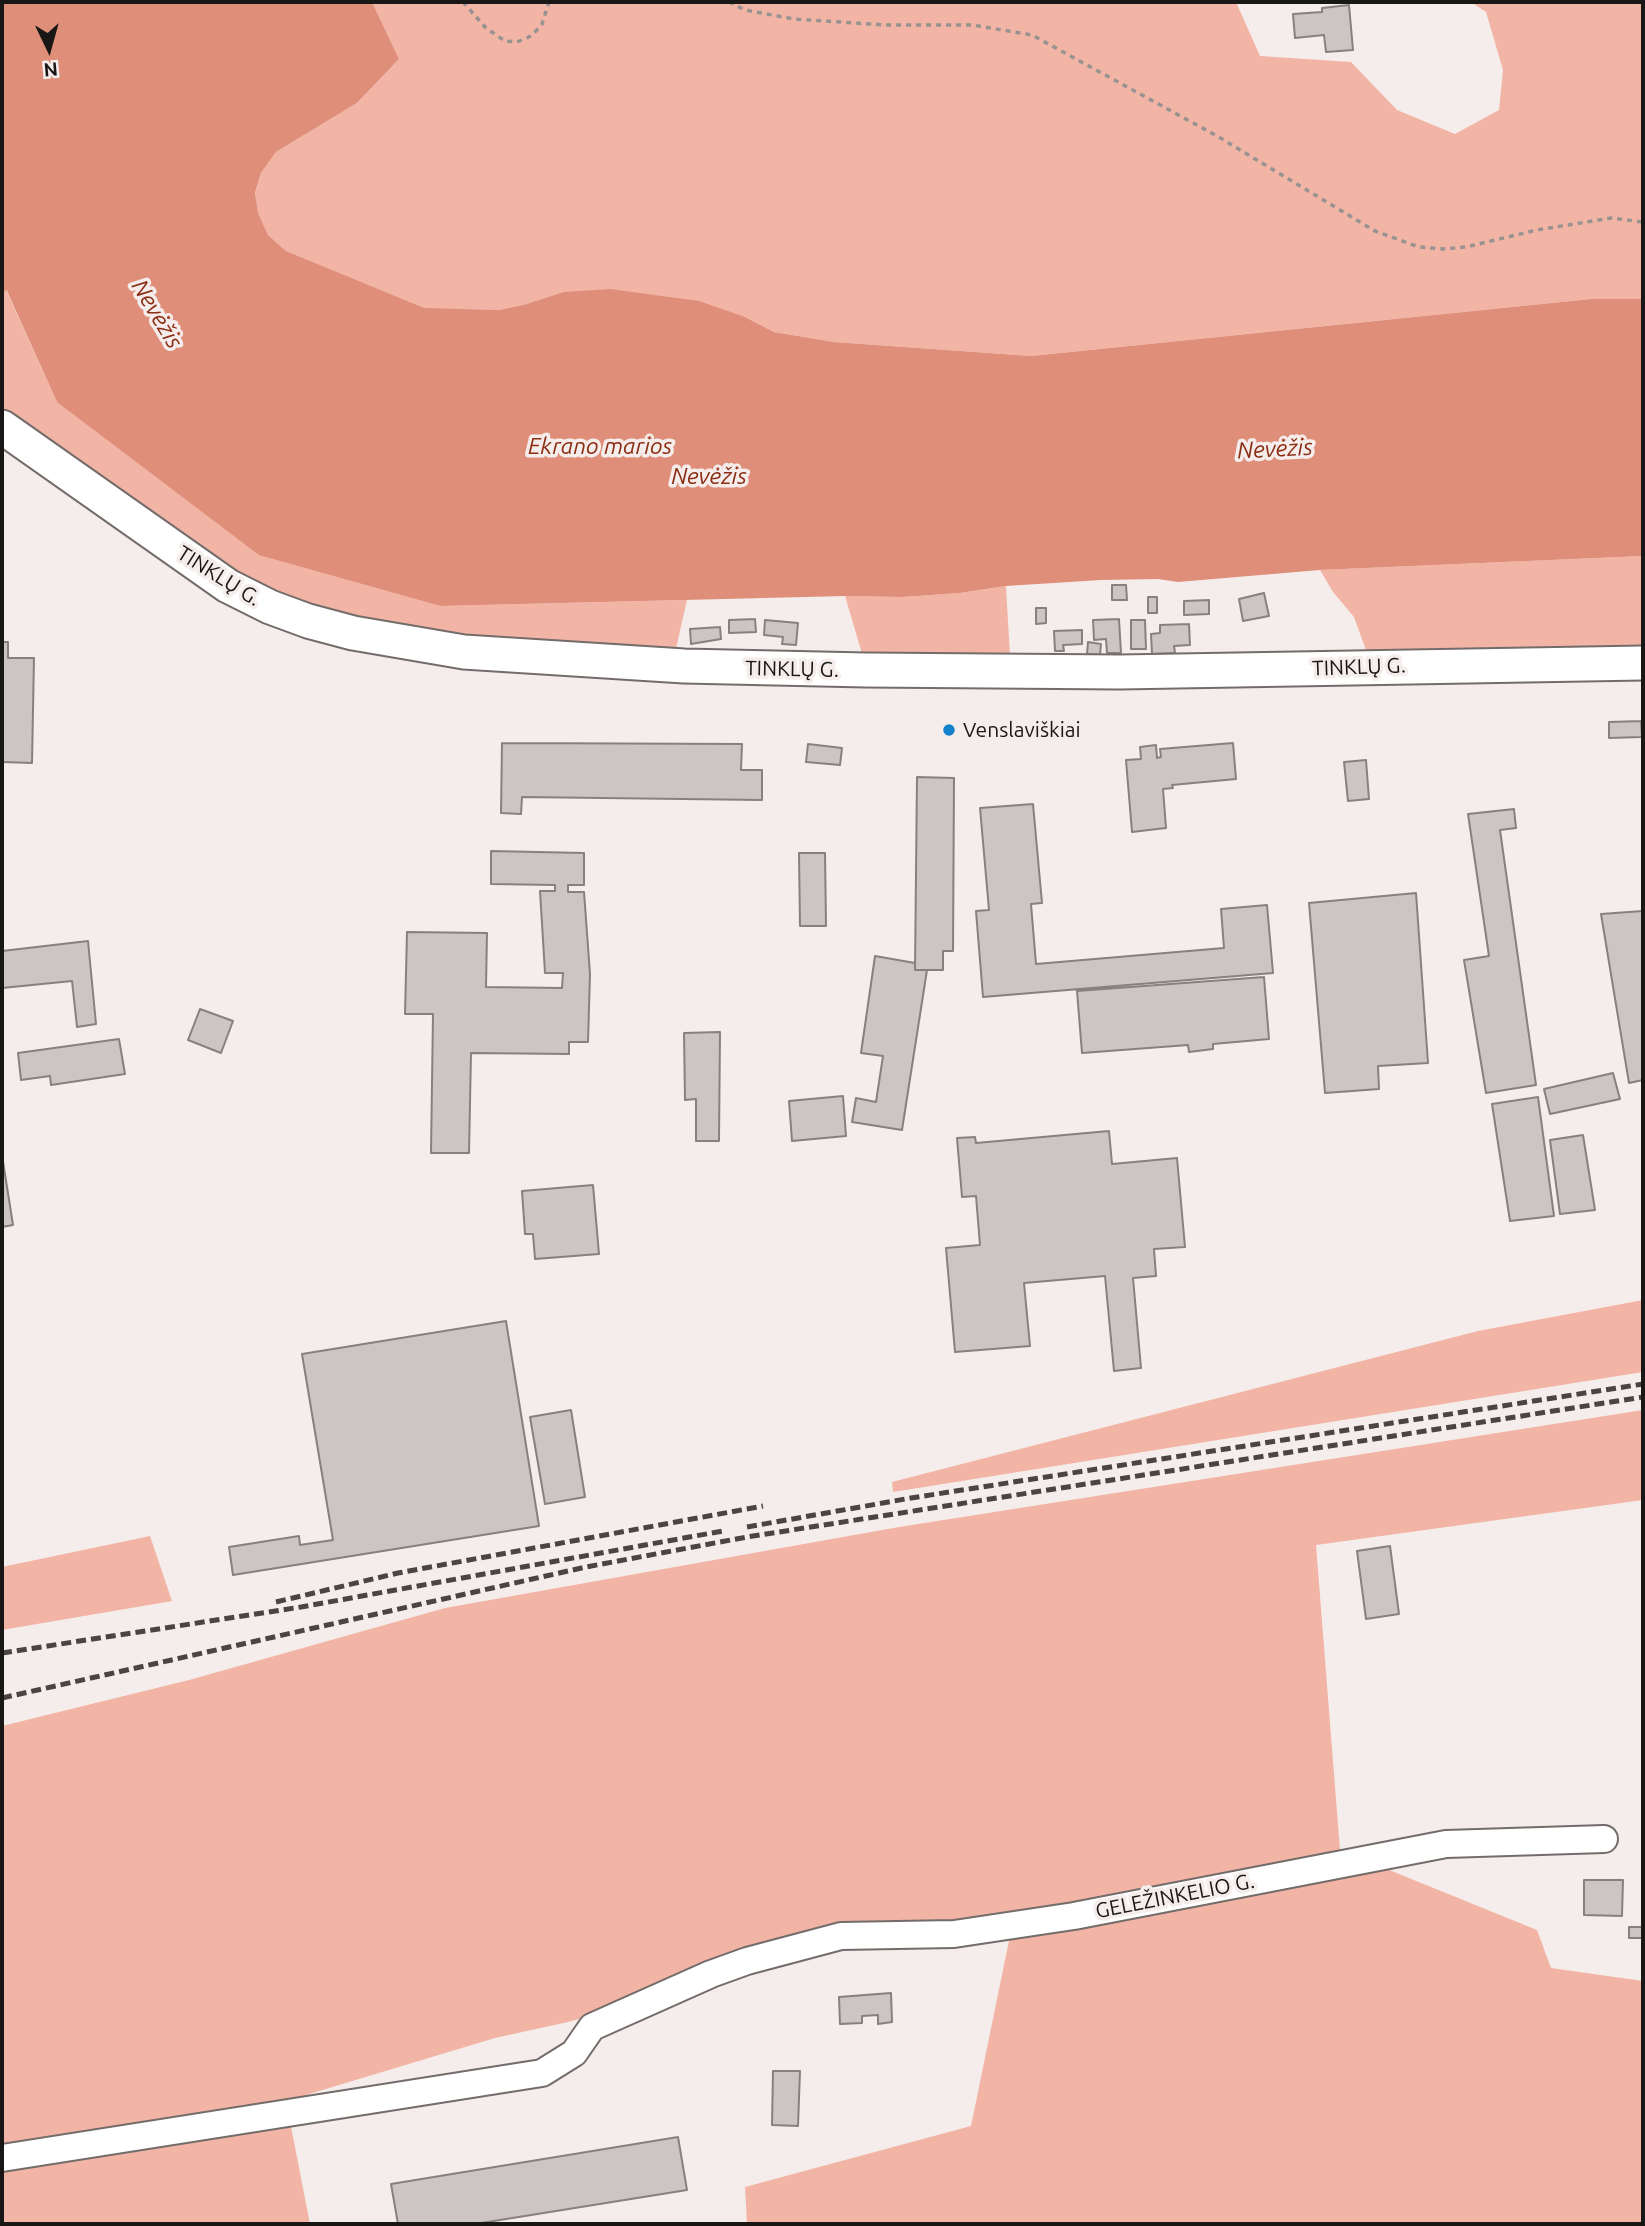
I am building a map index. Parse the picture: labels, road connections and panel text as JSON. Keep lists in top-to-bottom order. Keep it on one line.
{"streets":{"main road":["TINKLŲ G."],"street":["GELEŽINKELIO G."]},"water":["Nevėžis","Ekrano marios"],"places":["Venslaviškiai"],"north":"bottom"}
